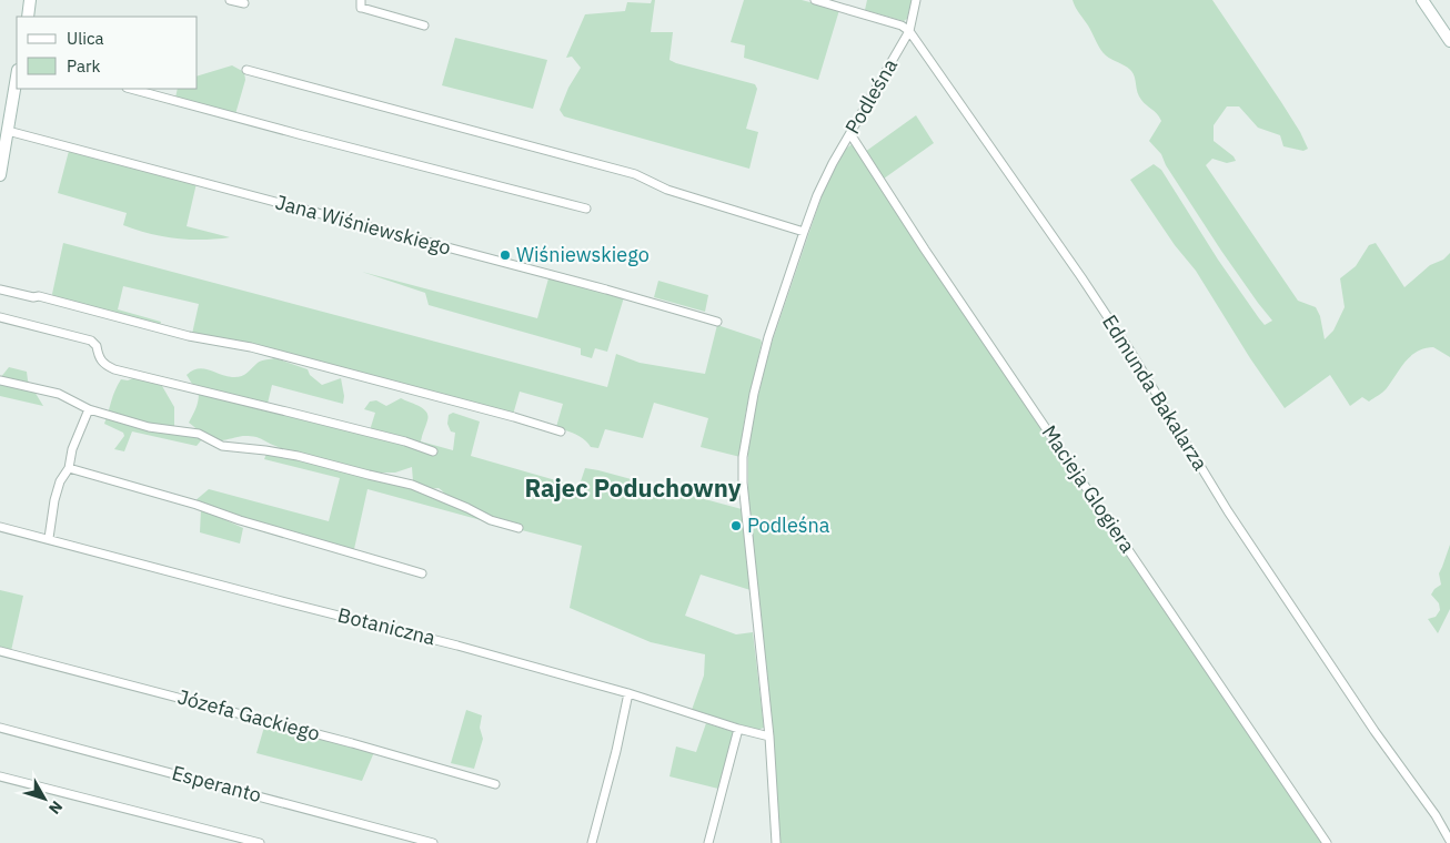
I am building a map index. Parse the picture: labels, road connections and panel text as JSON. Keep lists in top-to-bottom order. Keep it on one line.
{"streets":{"street":["Podleśna","Jana Wiśniewskiego","Edmunda Bakalarza","Macieja Glogiera","Botaniczna","Józefa Gackiego","Esperanto"]},"crossings":[["Podleśna","Edmunda Bakalarza"],["Podleśna","Macieja Glogiera"],["Podleśna","Botaniczna"]],"districts":["Rajec Poduchowny"],"places":["Wiśniewskiego","Podleśna"],"legend":["Ulica","Park"],"north":"bottom right"}
